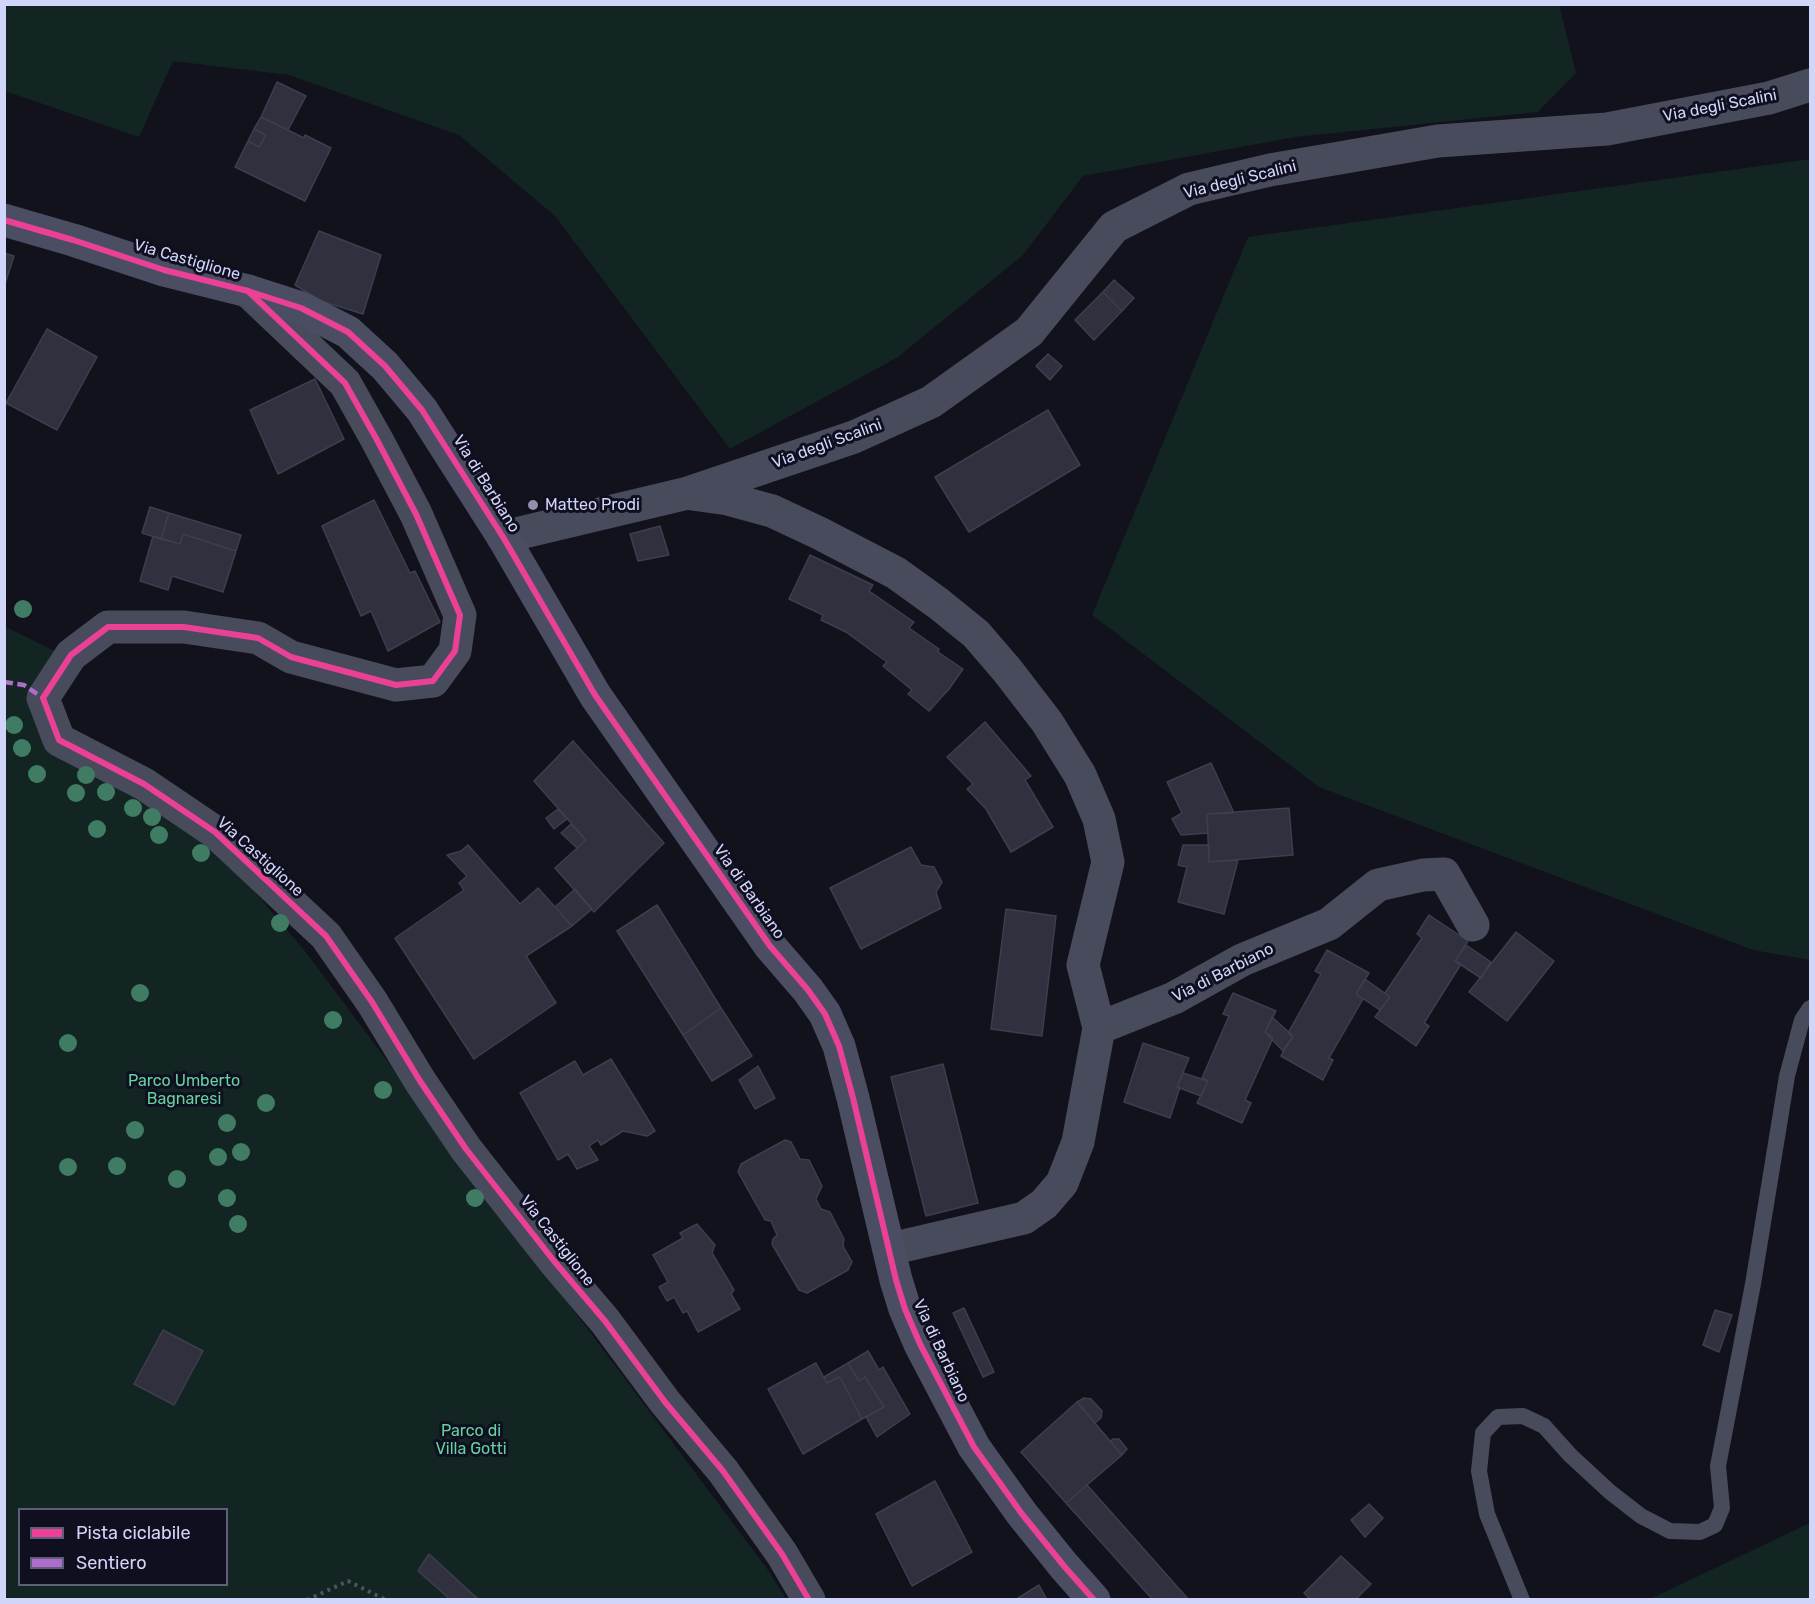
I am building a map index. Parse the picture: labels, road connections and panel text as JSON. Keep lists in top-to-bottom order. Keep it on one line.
{"streets":{"street":["Via degli Scalini","Via Castiglione","Via di Barbiano"]},"crossings":[["Via degli Scalini","Via di Barbiano"],["Via Castiglione","Via di Barbiano"]],"parks":["Parco Umberto Bagnaresi","Parco di Villa Gotti"],"places":["Matteo Prodi"],"legend":["Pista ciclabile","Sentiero"]}
